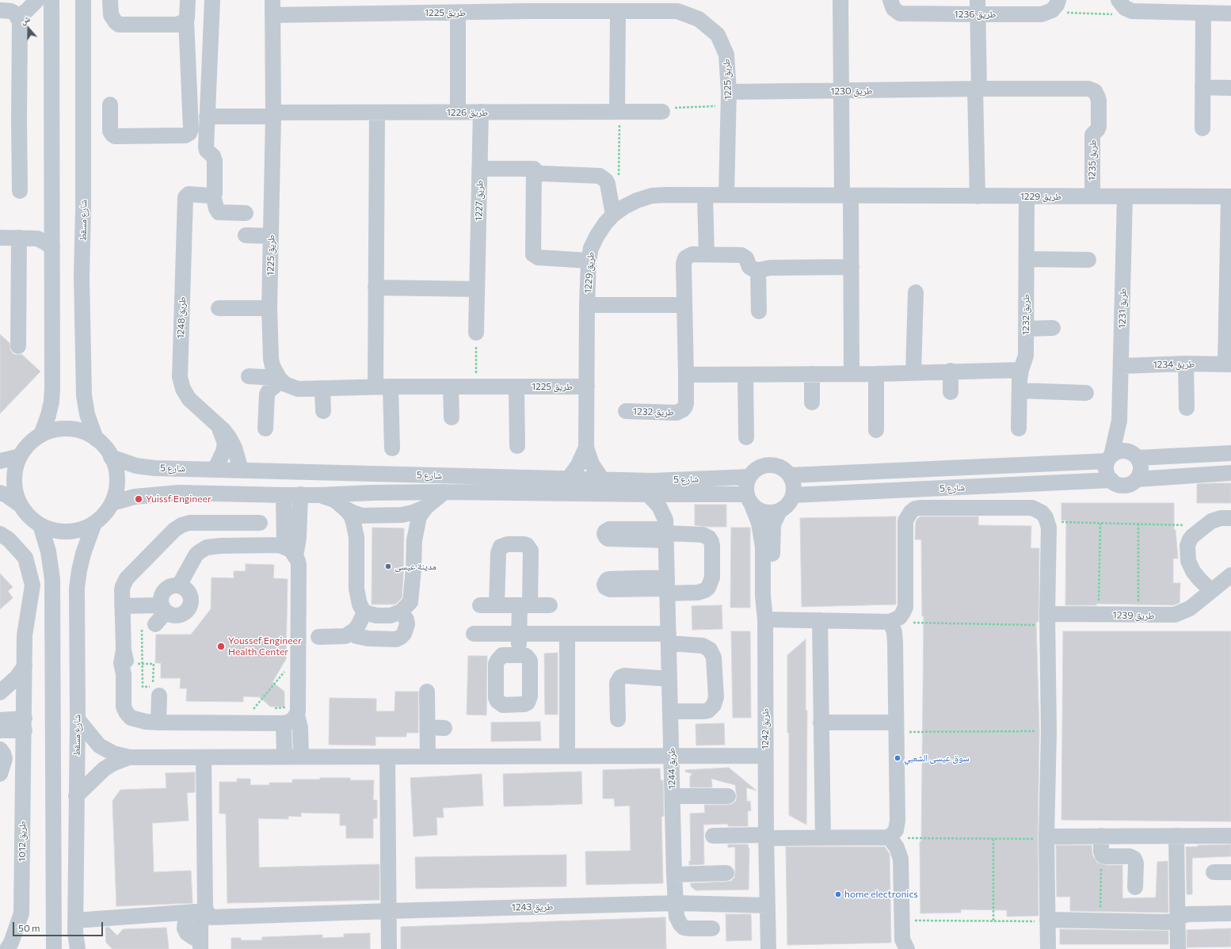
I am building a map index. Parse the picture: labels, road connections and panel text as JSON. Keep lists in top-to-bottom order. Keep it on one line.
{"streets":{"street":["طريق 1225","طريق 1236","طريق 1230","طريق 1226","طريق 1235","طريق 1229","طريق 1227","شارع مسقط","طريق 1231","طريق 1232","طريق 1248","طريق 1234","شارع 5","طريق 1239","طريق 1242","طريق 1244","طريق 1012","طريق 1243"]},"crossings":[["طريق 1225","طريق 1230"],["طريق 1225","طريق 1226"],["طريق 1225","طريق 1229"],["طريق 1230","طريق 1235"],["طريق 1226","طريق 1227"],["طريق 1235","طريق 1229"],["طريق 1229","طريق 1231"],["طريق 1229","طريق 1232"],["طريق 1229","طريق 1234"],["طريق 1229","شارع 5"],["شارع مسقط","شارع 5"],["طريق 1231","طريق 1234"],["طريق 1231","شارع 5"],["طريق 1248","شارع 5"],["شارع 5","طريق 1242"],["شارع 5","طريق 1244"],["طريق 1242","طريق 1243"],["طريق 1244","طريق 1243"]],"places":["Yuissf Engineer","مدينة عيسى","Youssef Engineer Health Center","سوق عيسى الشعبي","home electronics"],"scale_bar":"50 m","north":"top"}
